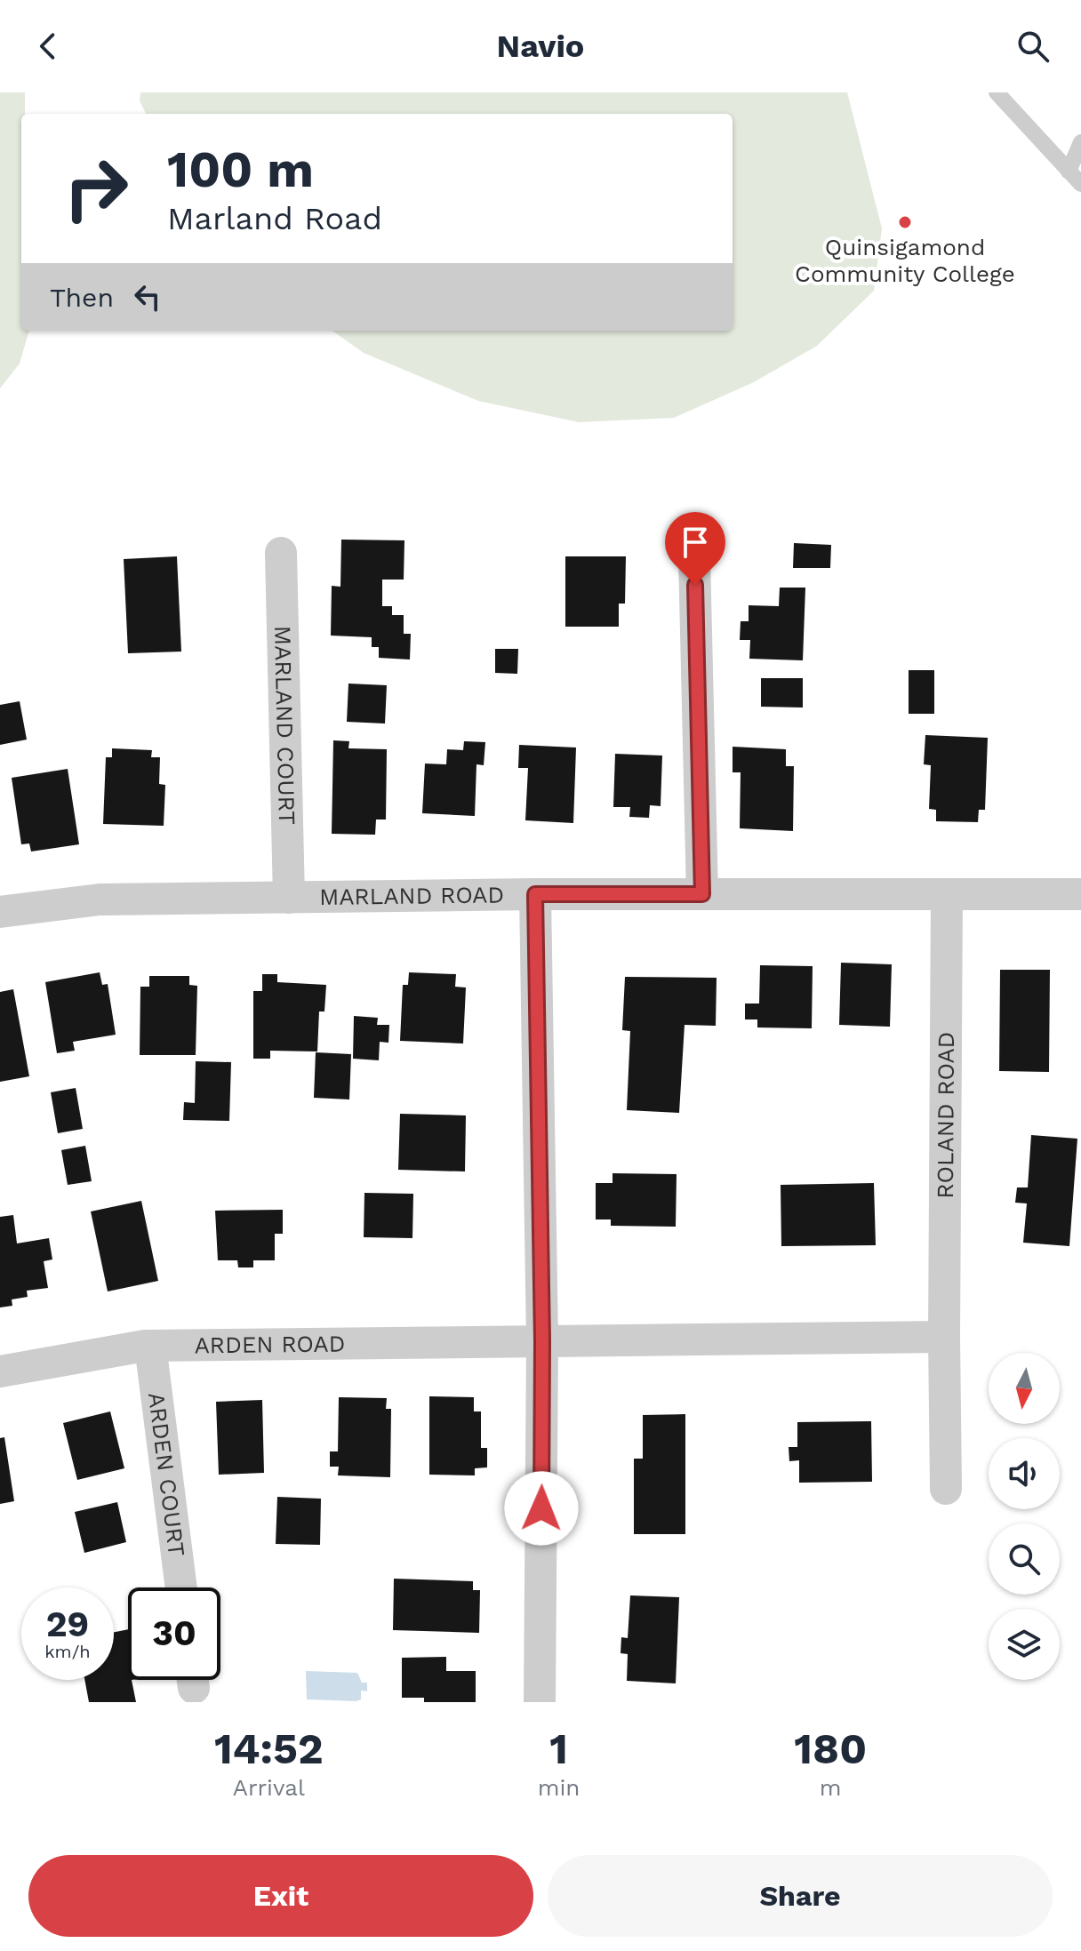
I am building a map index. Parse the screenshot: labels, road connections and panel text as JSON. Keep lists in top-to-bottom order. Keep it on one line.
{"streets":{"street":["MARLAND COURT","MARLAND ROAD","ROLAND ROAD","ARDEN ROAD","ARDEN COURT"]},"crossings":[["MARLAND COURT","MARLAND ROAD"],["MARLAND ROAD","ROLAND ROAD"],["ARDEN ROAD","ARDEN COURT"]],"places":["Quinsigamond Community College"],"north":"bottom","page":{"header":"Navio","turn":["100 m","Marland Road"],"then":"Then","speed":"29 km/h","limit":"30","eta":["14:52","Arrival","1","min","180","m"],"buttons":["Exit","Share"]}}
